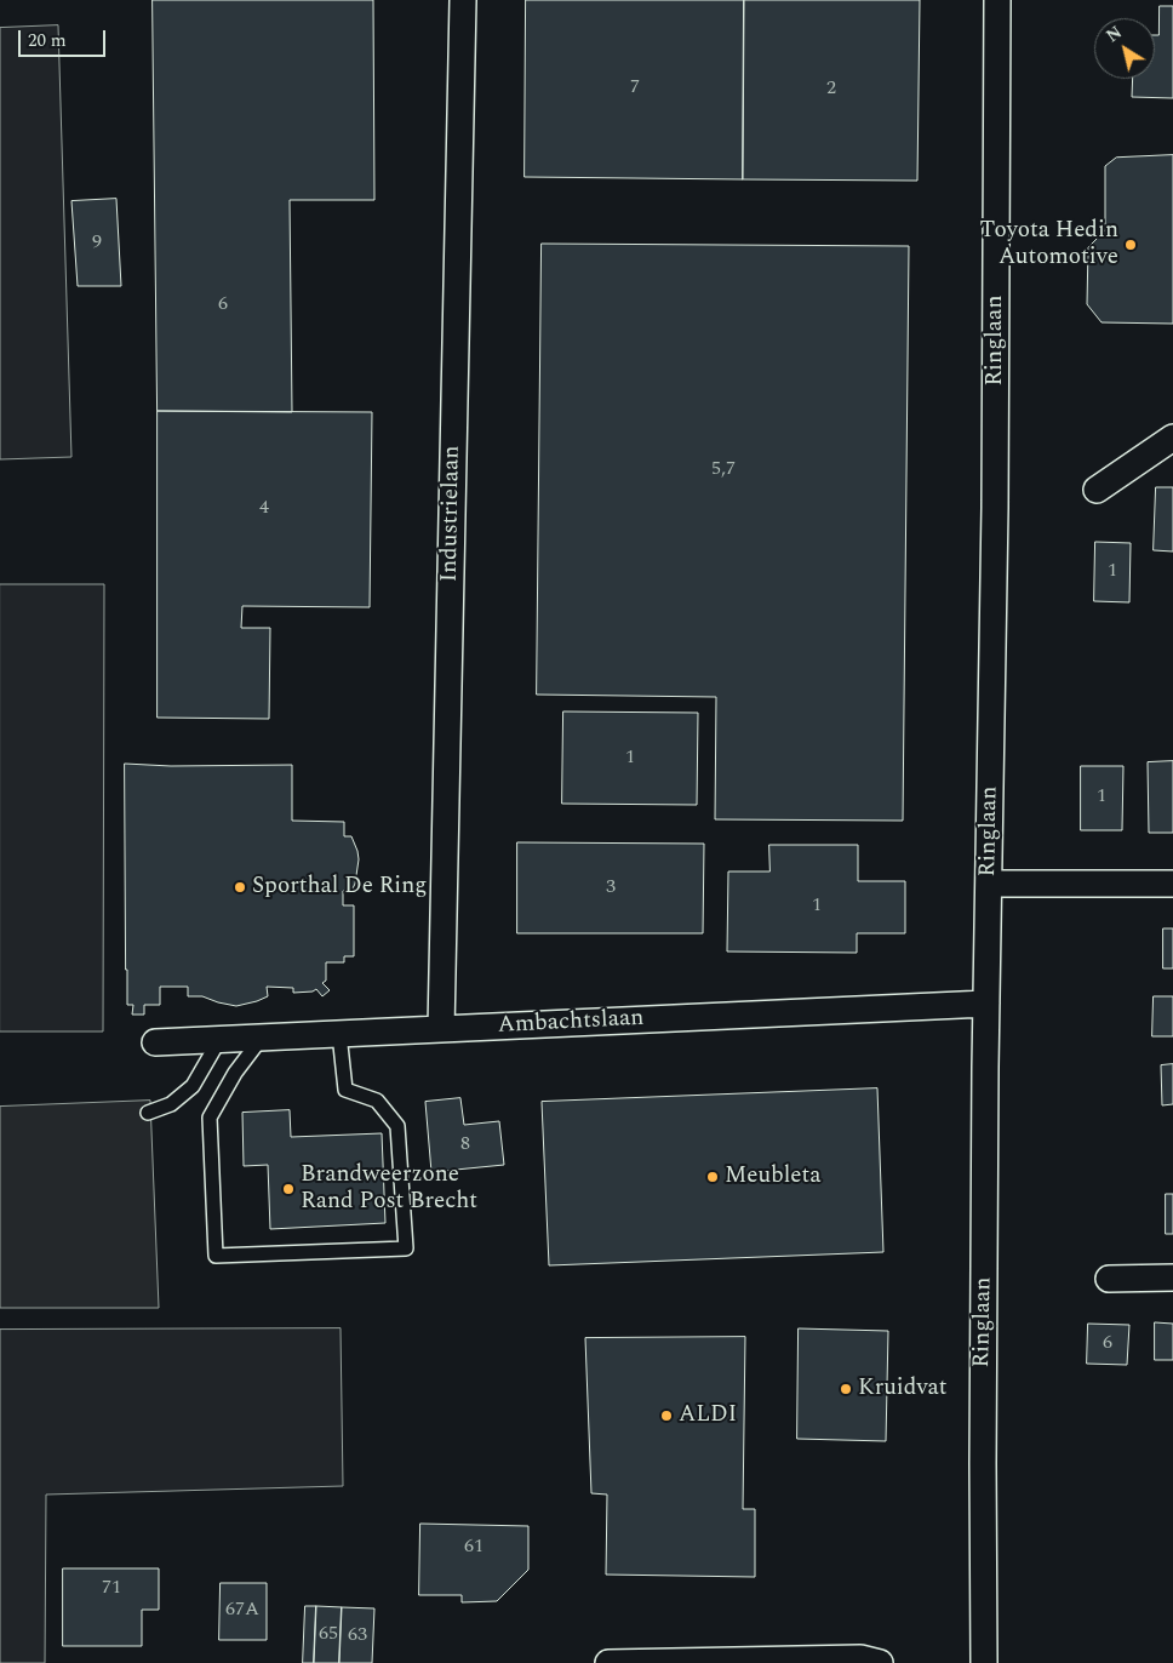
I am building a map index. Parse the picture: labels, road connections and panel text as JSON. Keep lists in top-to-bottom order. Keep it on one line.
{"streets":{"street":["Ringlaan","Industrielaan","Ambachtslaan"]},"crossings":[["Ringlaan","Ambachtslaan"],["Industrielaan","Ambachtslaan"]],"places":["Toyota Hedin Automotive","Sporthal De Ring","Meubleta","Brandweerzone Rand Post Brecht","Kruidvat","ALDI"],"house_numbers":["7","2","9","6","5,7","4","1","1","1","3","1","8","6","61","71","67A","65","63"],"scale_bar":"20 m","north":"top left"}
